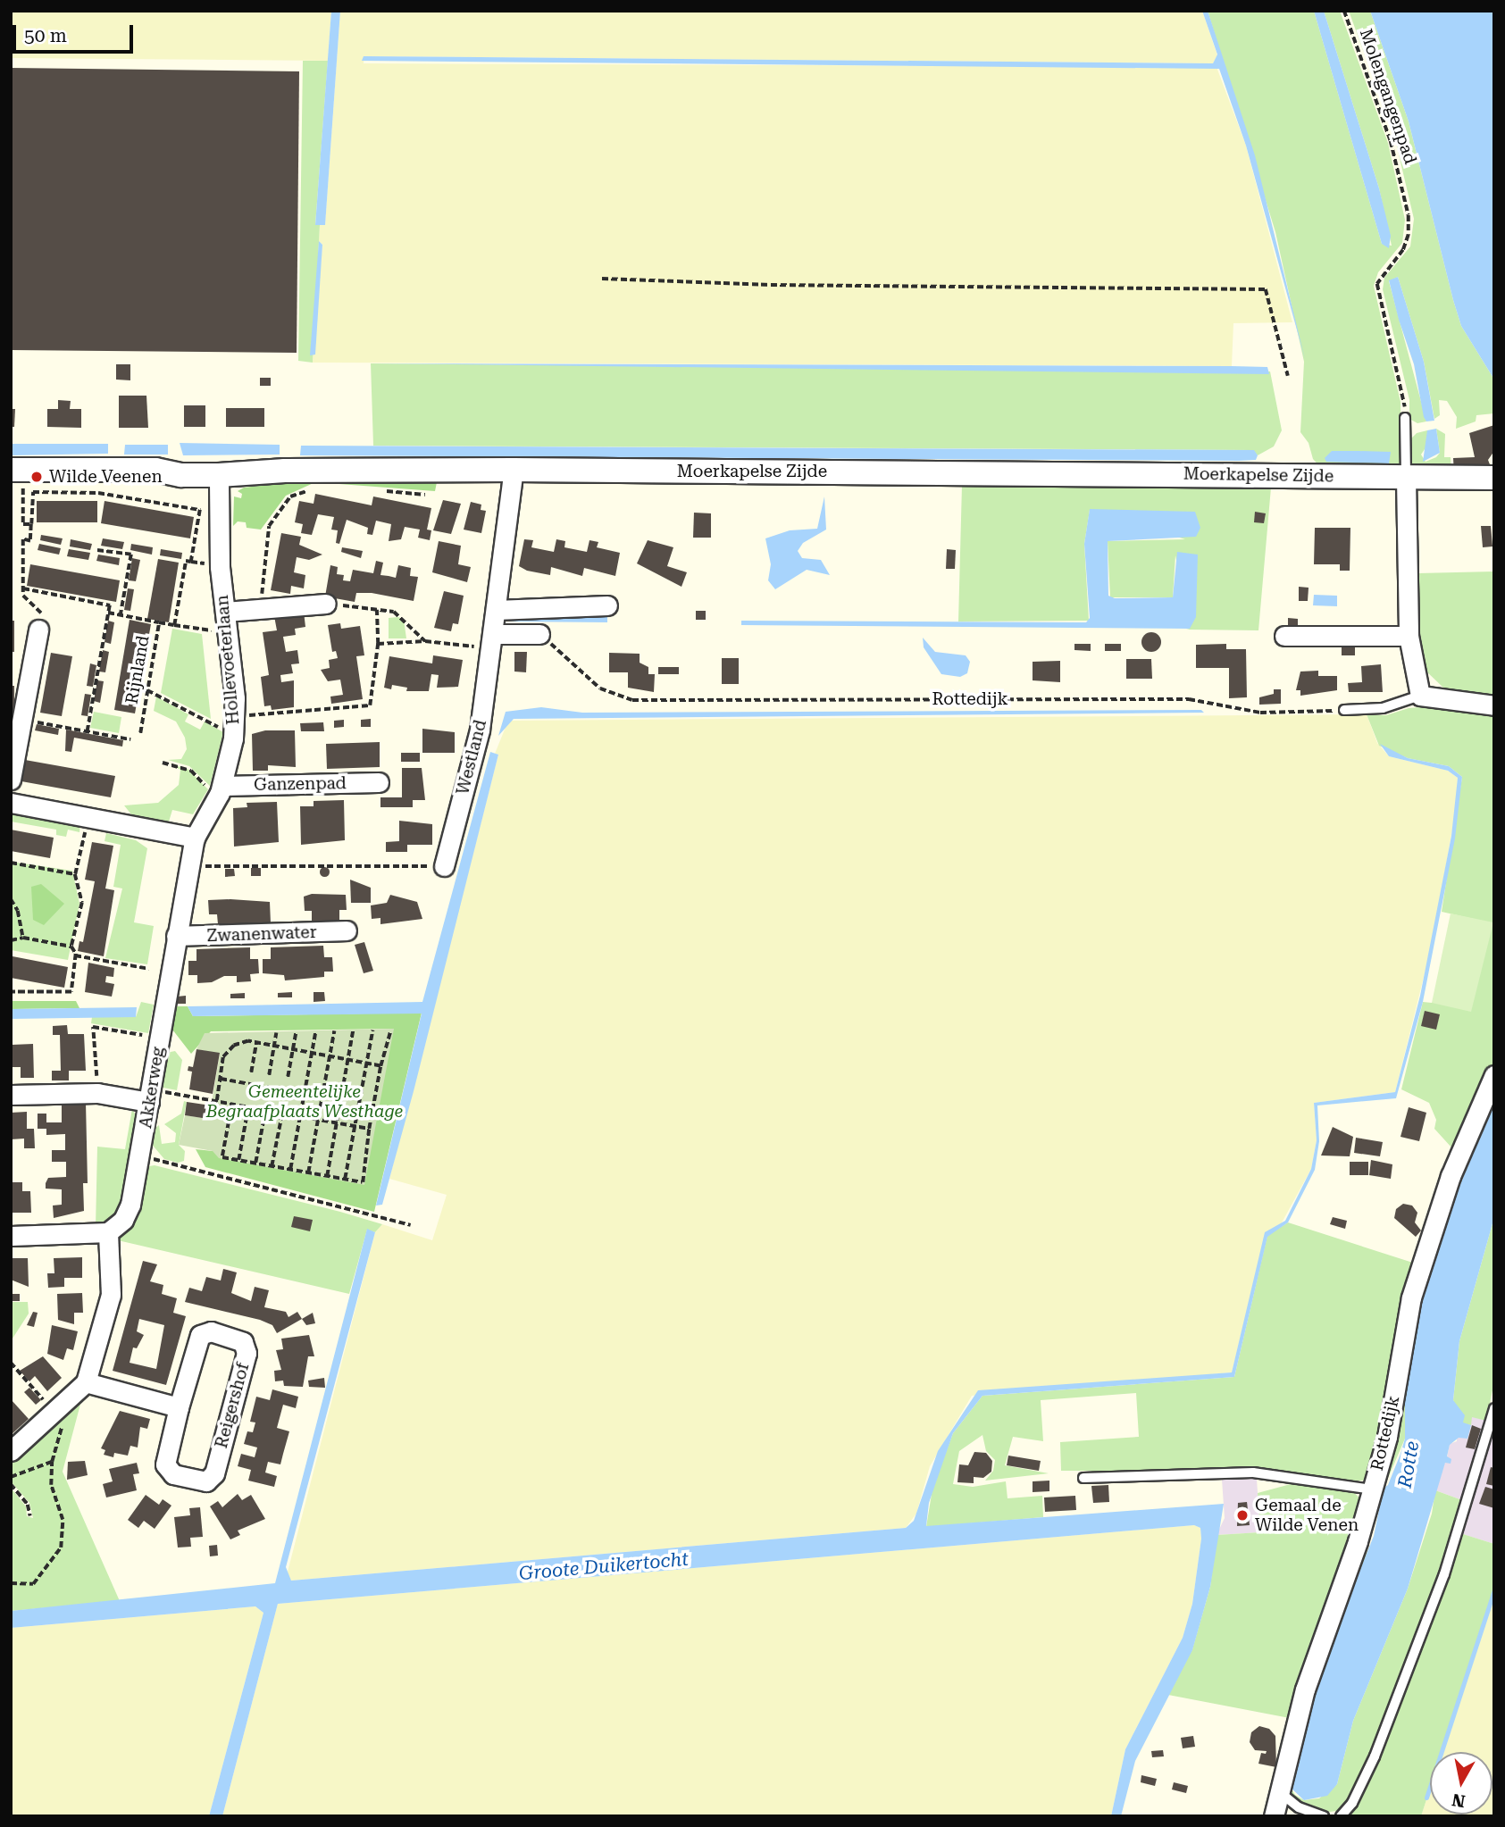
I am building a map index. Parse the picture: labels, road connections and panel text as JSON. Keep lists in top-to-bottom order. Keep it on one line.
{"streets":{"street":["Moerkapelse Zijde","Hollevoeterlaan","Rottedijk","Westland","Ganzenpad","Zwanenwater","Akkerweg","Reigershof"],"path":["Molengangenpad","Rijnland"]},"crossings":[["Moerkapelse Zijde","Hollevoeterlaan"],["Moerkapelse Zijde","Westland"],["Hollevoeterlaan","Ganzenpad"],["Hollevoeterlaan","Akkerweg"],["Zwanenwater","Akkerweg"]],"water":["Rotte","Groote Duikertocht"],"parks":["Gemeentelijke Begraafplaats Westhage"],"places":["Wilde Veenen","Gemaal de Wilde Venen"],"scale_bar":"50 m","north":"bottom"}
